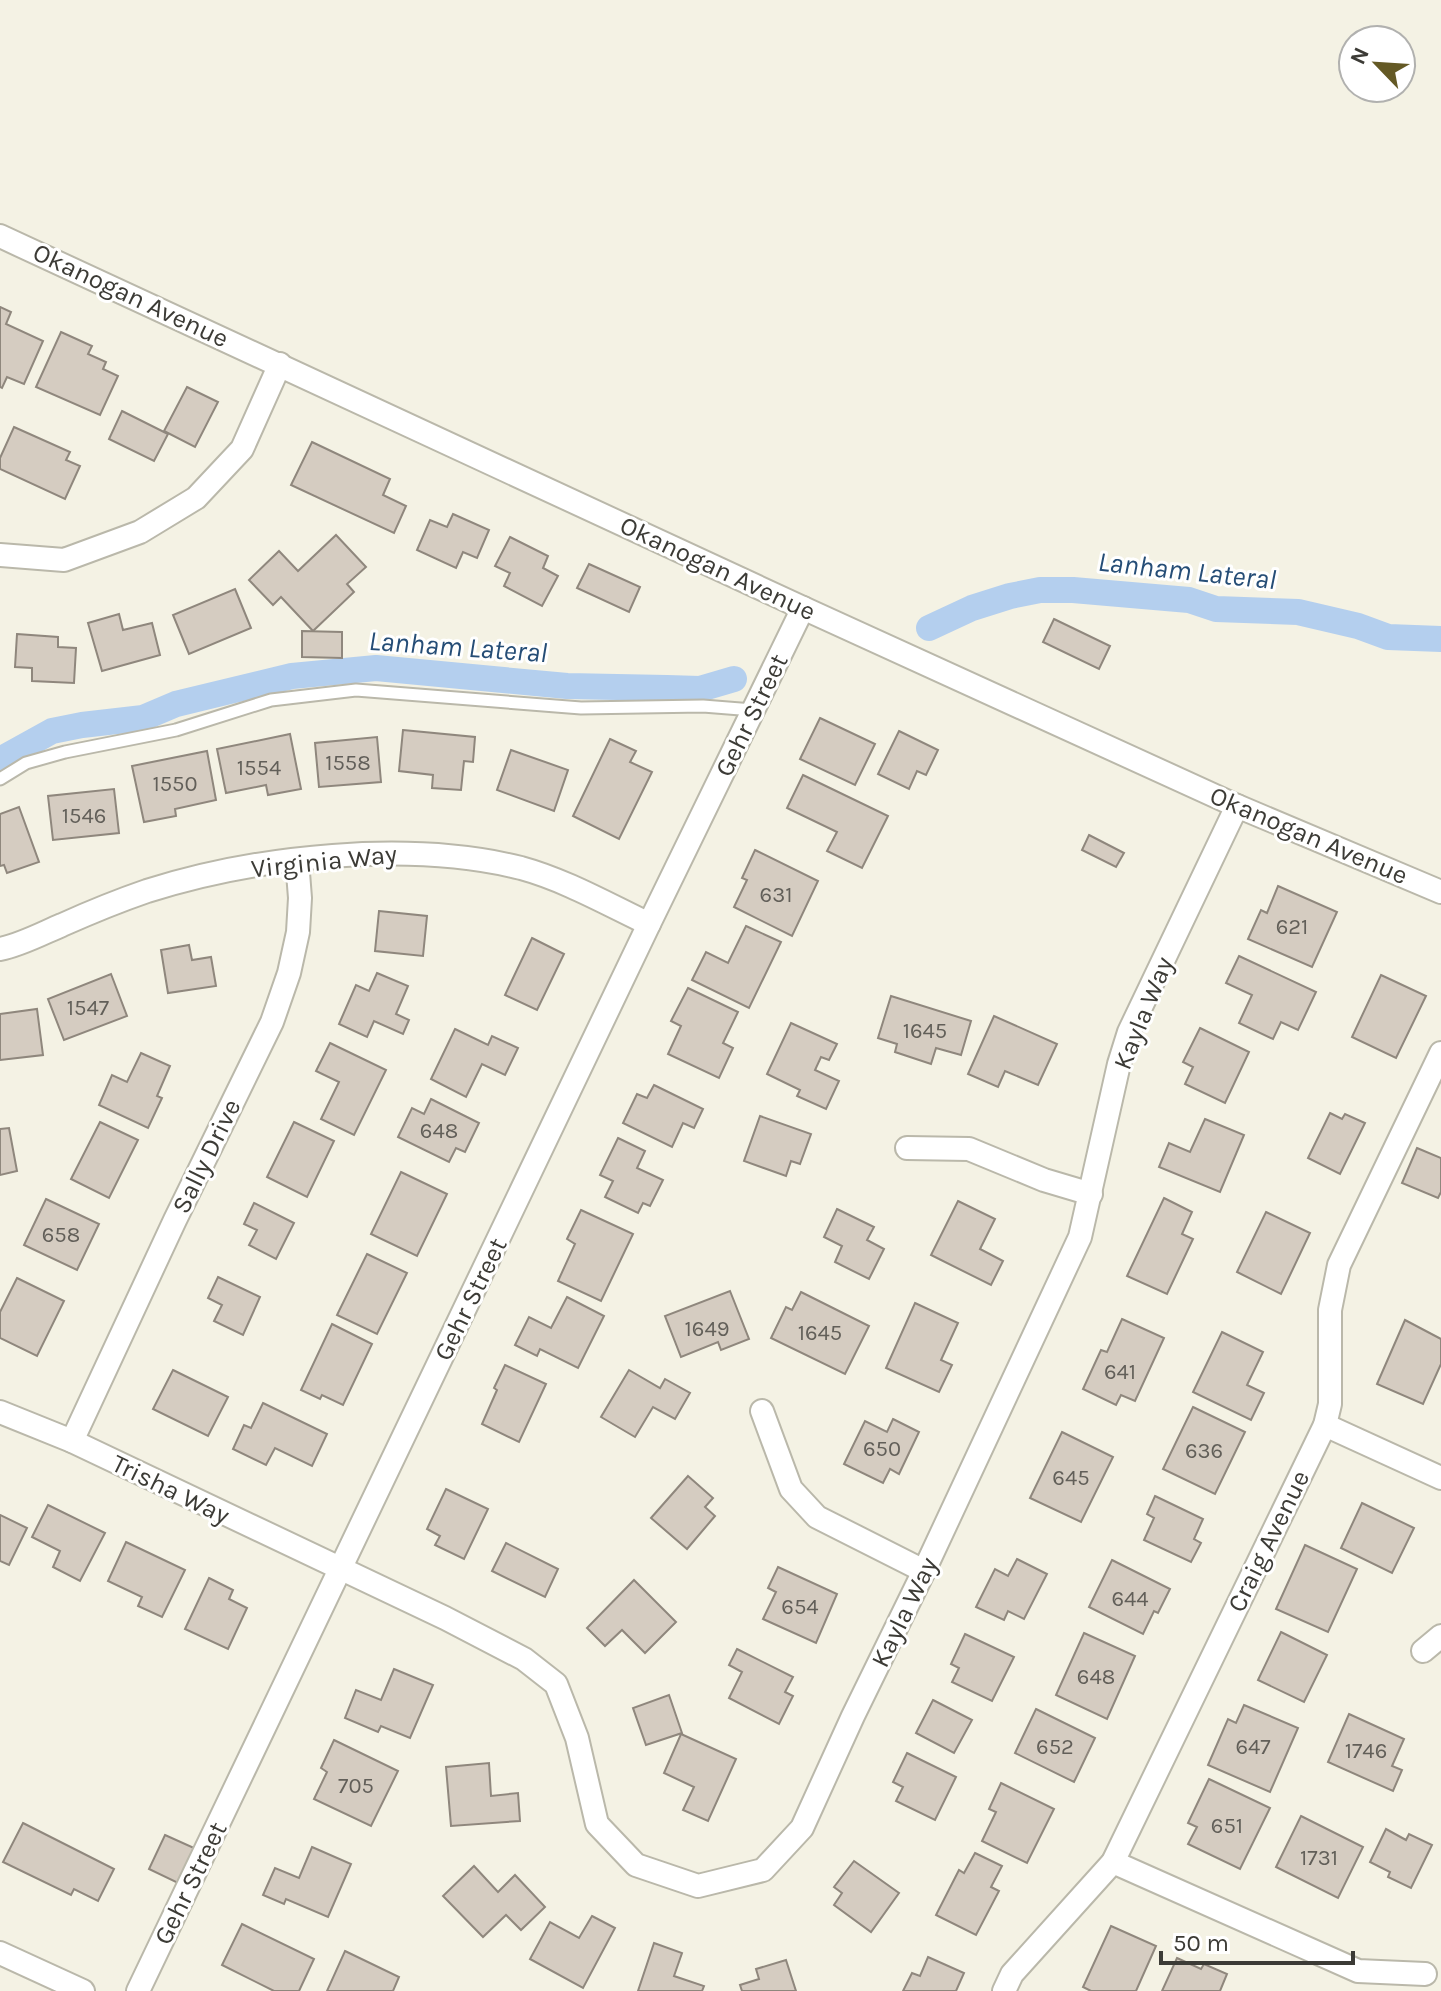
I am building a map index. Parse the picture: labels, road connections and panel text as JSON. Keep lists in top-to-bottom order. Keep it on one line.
{"streets":{"street":["Okanogan Avenue","Gehr Street","Virginia Way","Kayla Way","Sally Drive","Trisha Way","Craig Avenue"]},"crossings":[["Okanogan Avenue","Gehr Street"],["Okanogan Avenue","Kayla Way"],["Gehr Street","Virginia Way"],["Gehr Street","Kayla Way"],["Gehr Street","Trisha Way"],["Virginia Way","Sally Drive"],["Kayla Way","Trisha Way"],["Sally Drive","Trisha Way"]],"water":["Lanham Lateral"],"house_numbers":["1558","1554","1550","1546","631","621","1547","1645","648","658","1649","1645","641","650","636","645","644","654","648","652","647","1746","705","651","1731"],"scale_bar":"50 m","north":"top left"}
